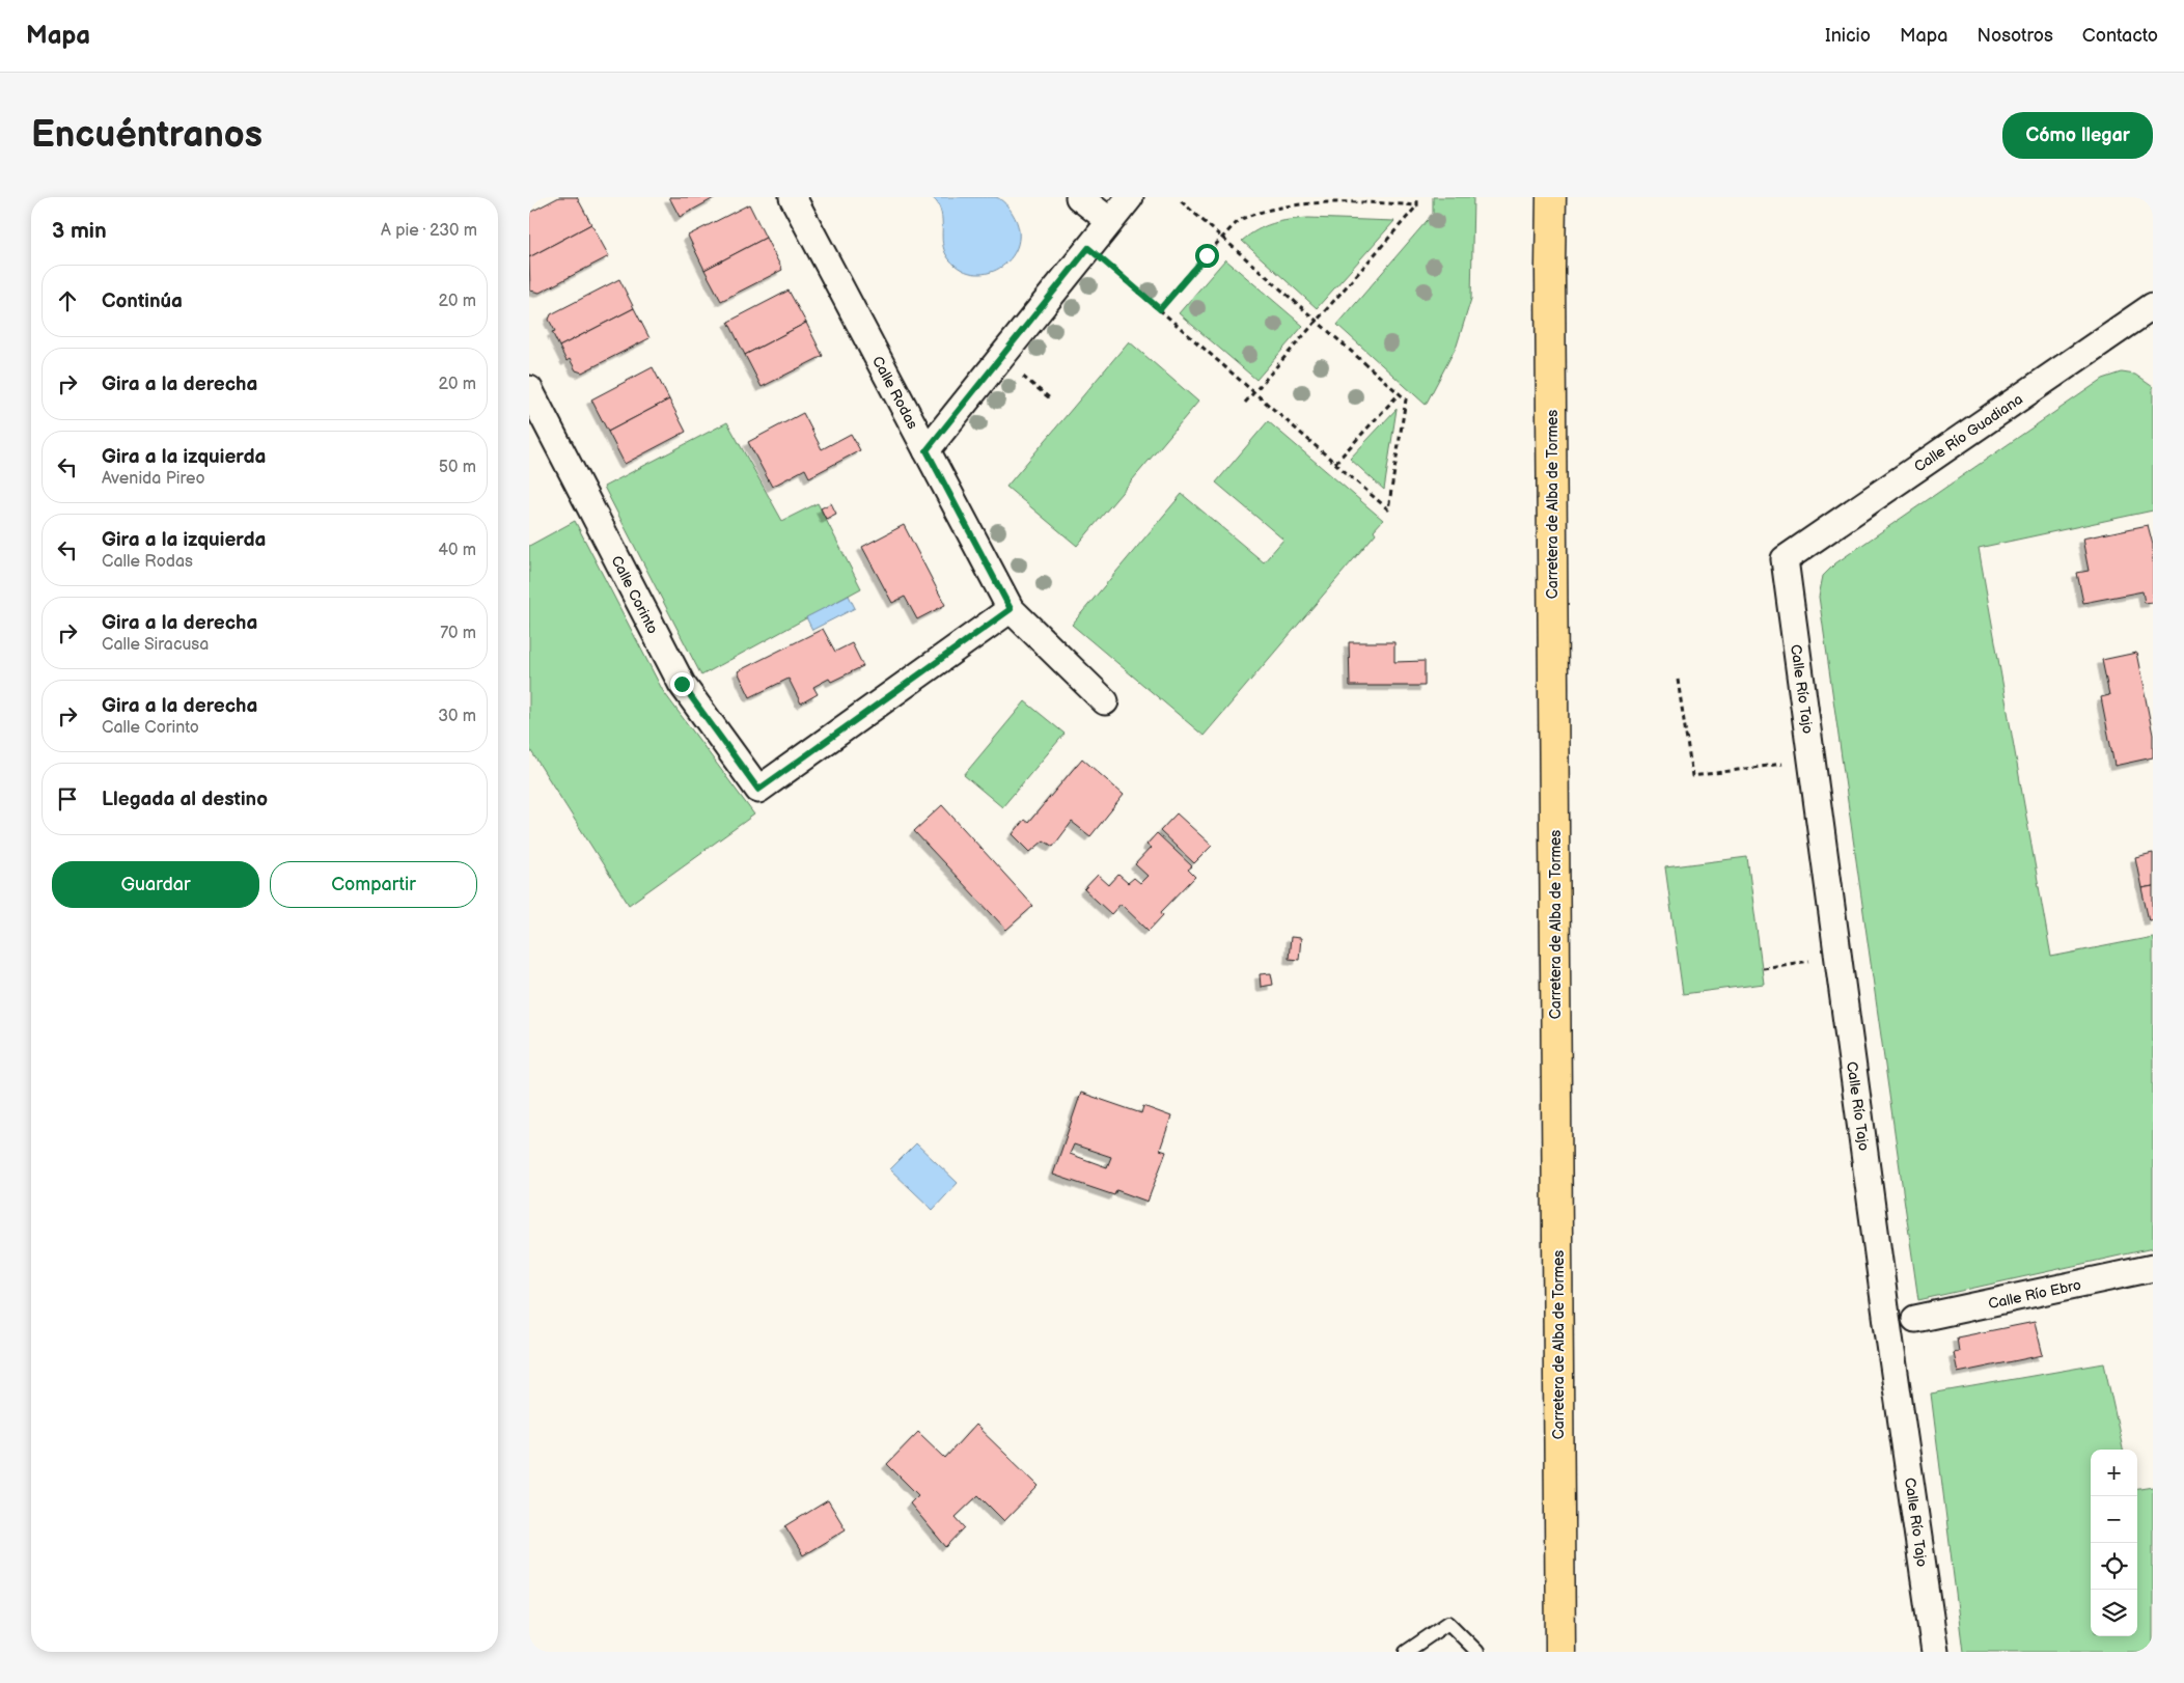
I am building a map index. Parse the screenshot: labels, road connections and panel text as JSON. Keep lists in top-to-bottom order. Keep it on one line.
{"streets":{"main road":["Carretera de Alba de Tormes"],"street":["Calle Rodas","Calle Río Guadiana","Calle Corinto","Calle Río Tajo","Calle Río Ebro"]},"crossings":[["Calle Rodas","Calle Corinto"],["Calle Río Guadiana","Calle Río Tajo"]],"page":{"header":"Mapa","nav":["Inicio","Mapa","Nosotros","Contacto"],"buttons":["Cómo llegar",["Guardar","Compartir"]],"title":"Encuéntranos","heading":["3 min","A pie · 230 m"],"list":[["Continúa","20 m"],["Gira a la derecha","20 m"],["Gira a la izquierda","Avenida Pireo","50 m"],["Gira a la izquierda","Calle Rodas","40 m"],["Gira a la derecha","Calle Siracusa","70 m"],["Gira a la derecha","Calle Corinto","30 m"],"Llegada al destino"],"map_buttons":["+","−"]}}
